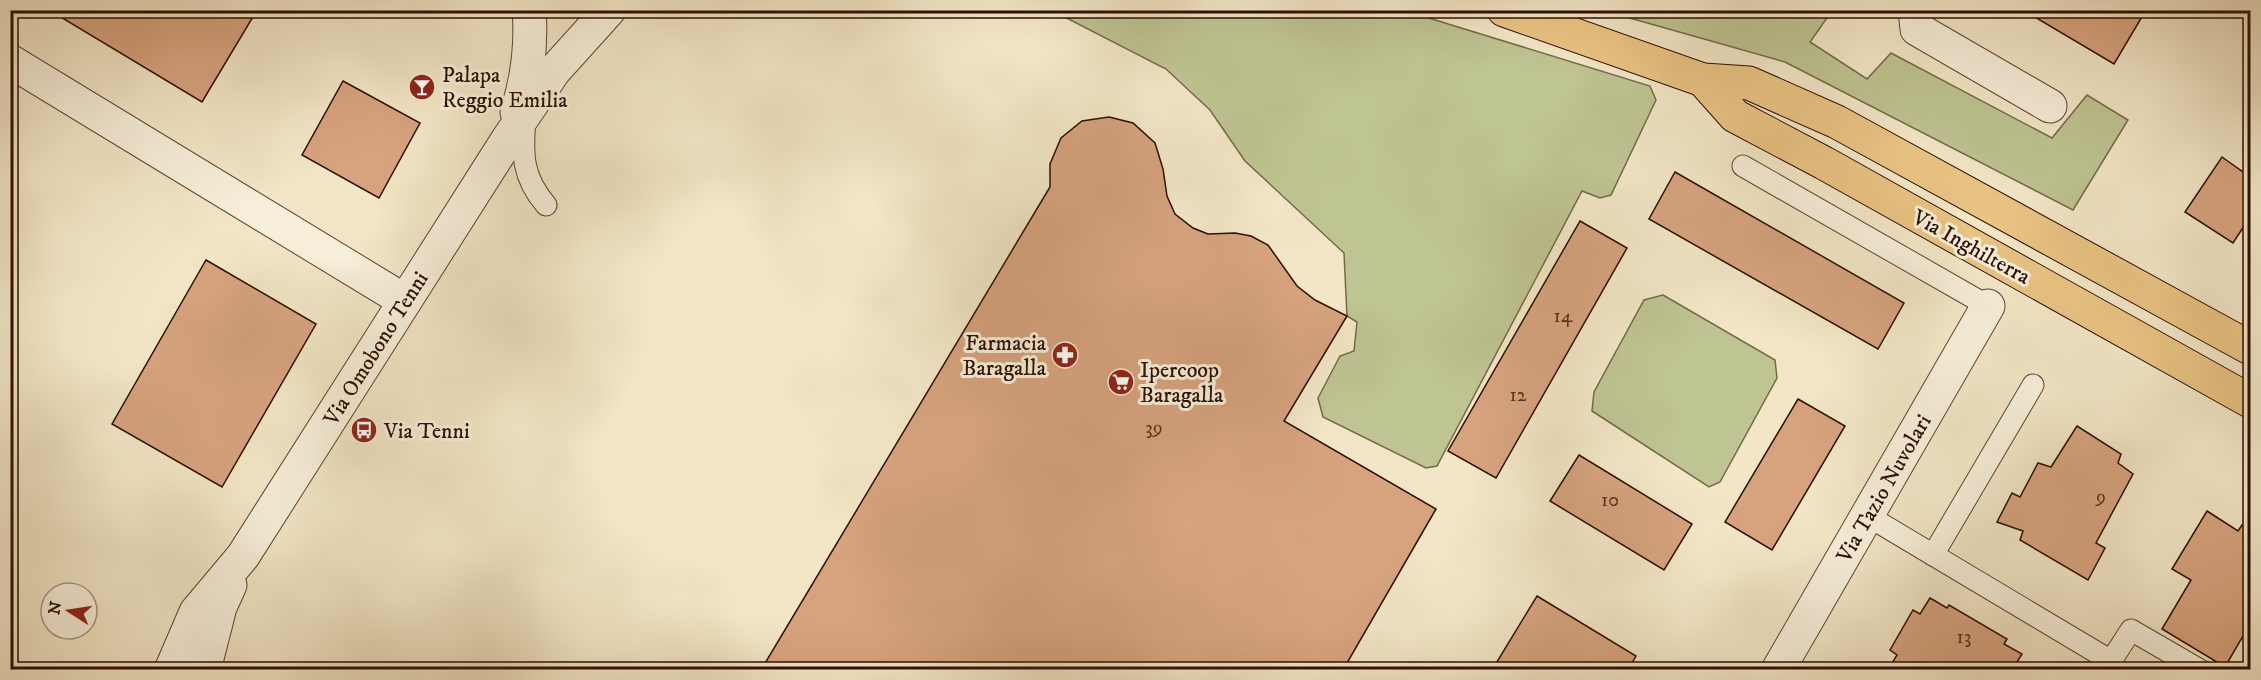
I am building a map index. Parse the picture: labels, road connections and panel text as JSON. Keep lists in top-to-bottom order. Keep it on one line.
{"streets":{"main road":["Via Inghilterra"],"street":["Via Omobono Tenni","Via Tazio Nuvolari"]},"places":{"bar":["Palapa Reggio Emilia"],"pharmacy":["Farmacia Baragalla"],"supermarket":["Ipercoop Baragalla"],"bus stop":["Via Tenni"]},"house_numbers":["14","12","39","9","10","13"],"north":"left"}
